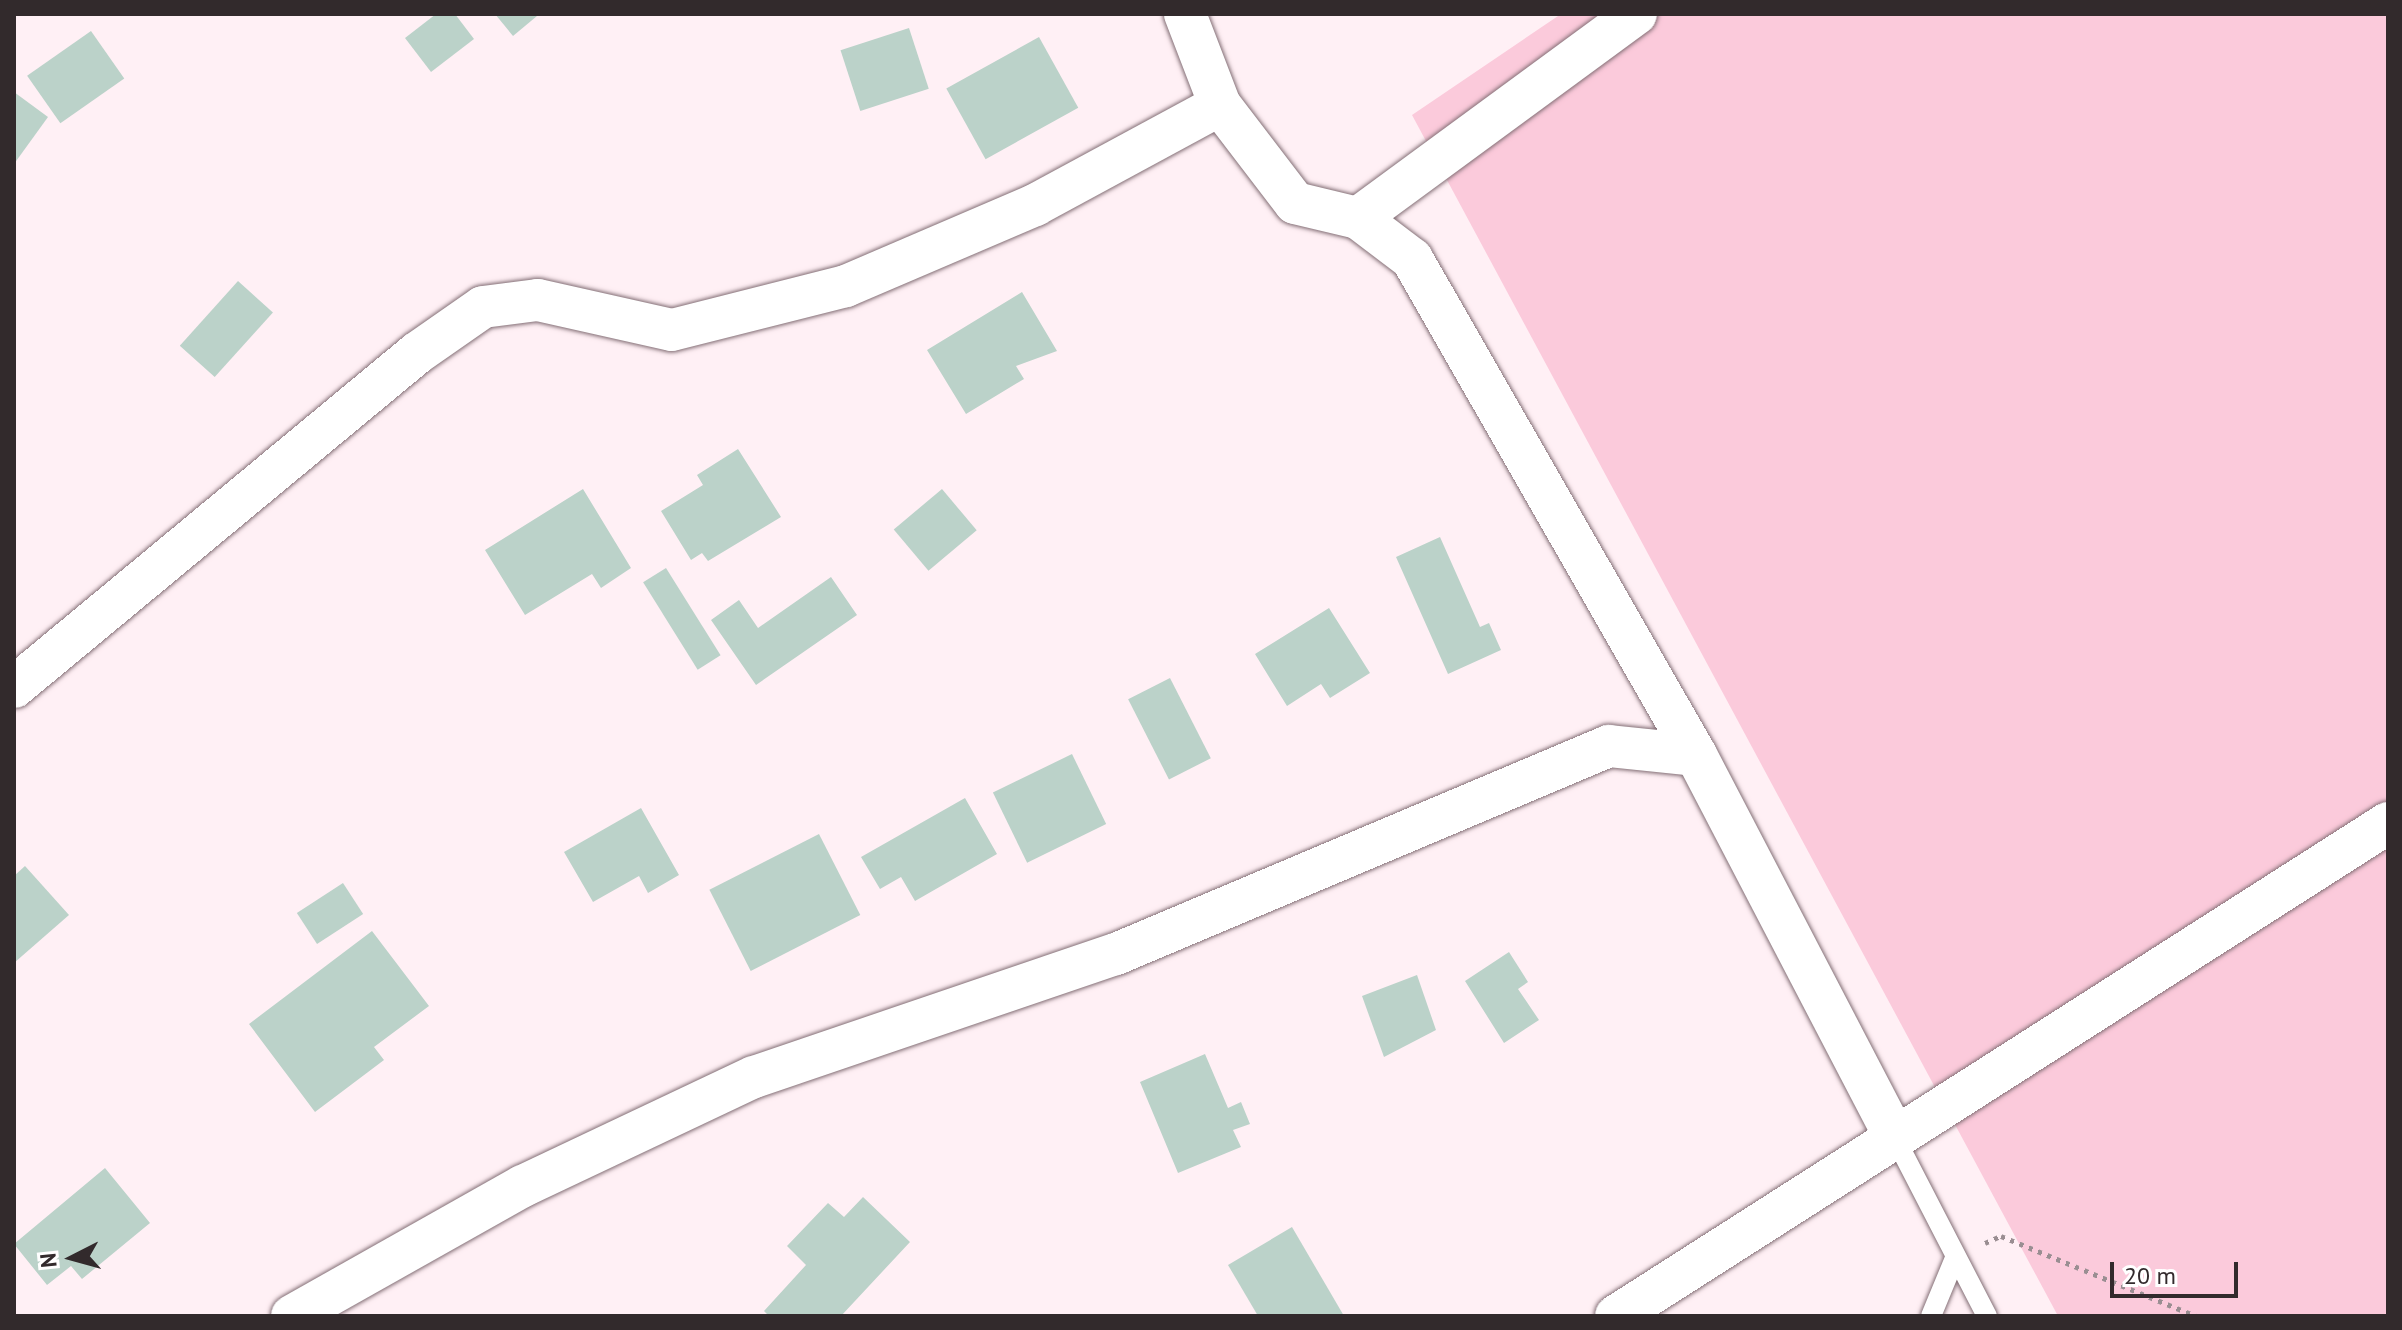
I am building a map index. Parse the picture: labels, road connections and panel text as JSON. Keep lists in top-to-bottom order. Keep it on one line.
{"scale_bar":"20 m","north":"left"}
